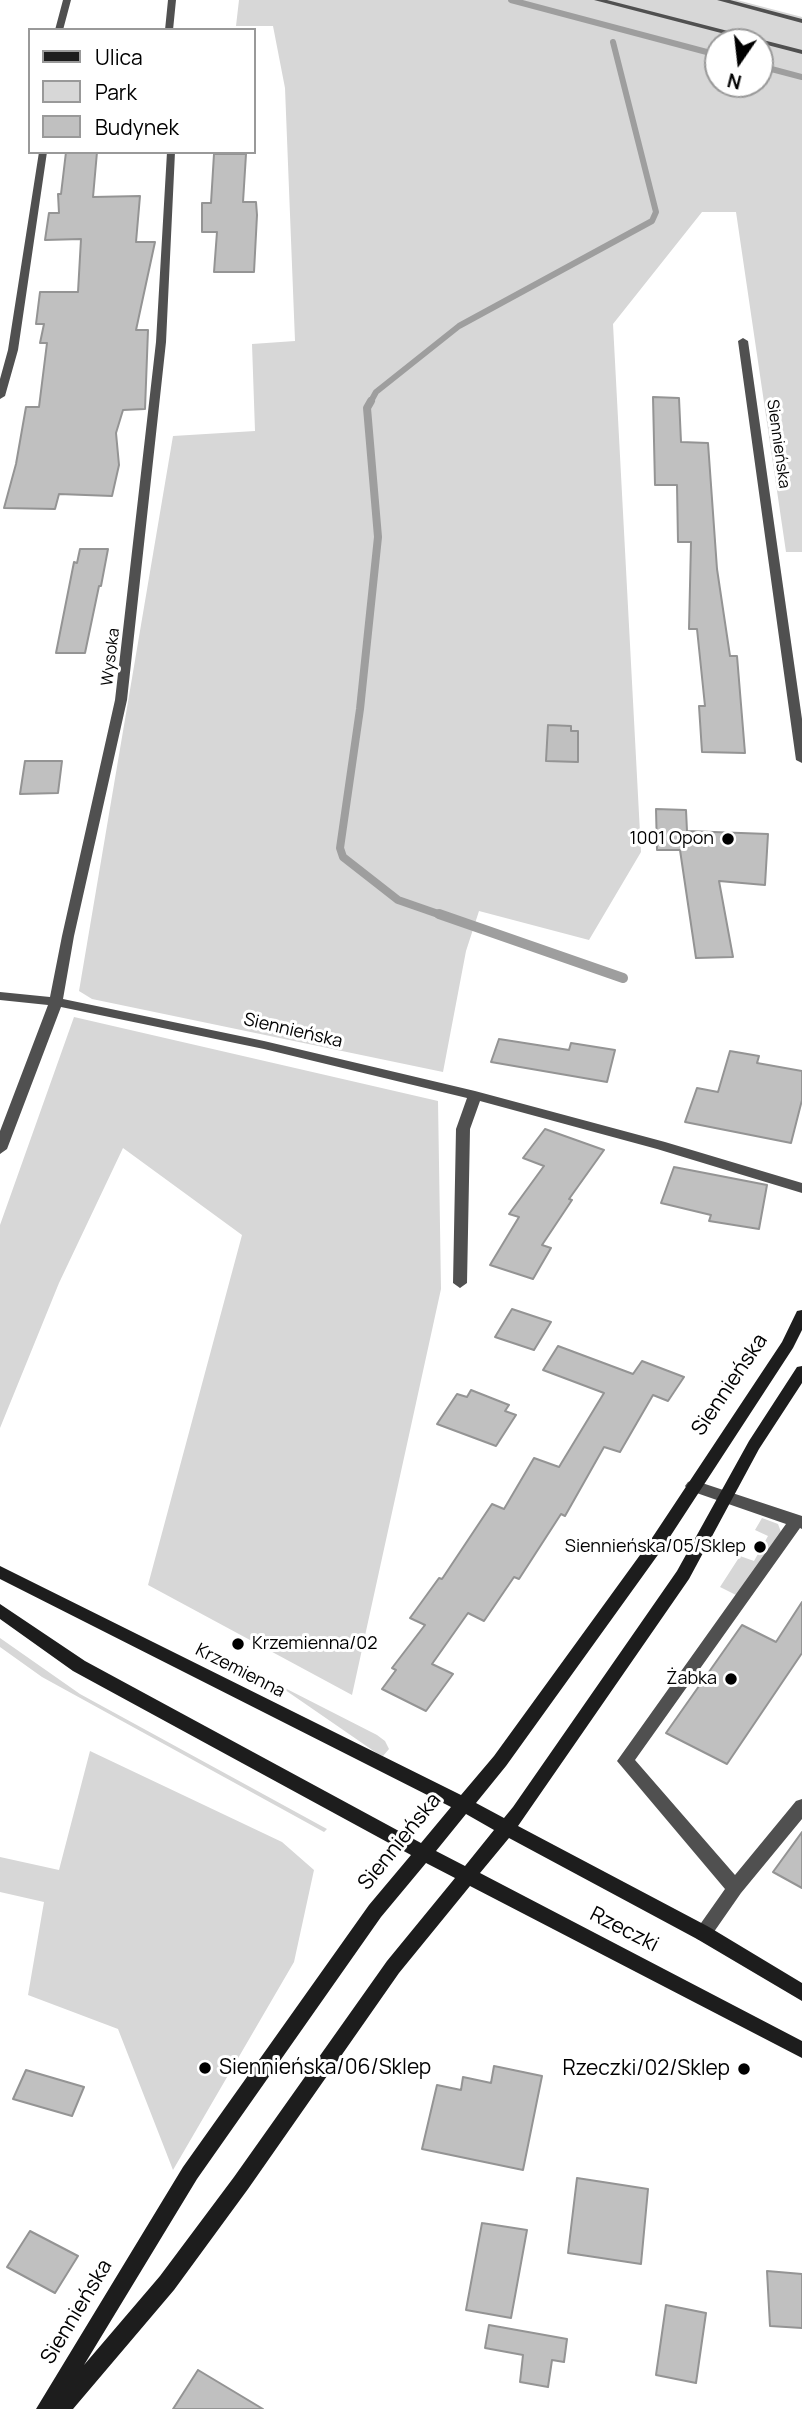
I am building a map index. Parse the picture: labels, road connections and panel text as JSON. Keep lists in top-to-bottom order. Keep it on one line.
{"streets":{"main road":["Siennieńska","Krzemienna","Rzeczki"],"street":["Wysoka"]},"crossings":[["Siennieńska","Wysoka"],["Siennieńska","Krzemienna"],["Siennieńska","Rzeczki"],["Krzemienna","Rzeczki"]],"places":["1001 Opon","Siennieńska/05/Sklep","Krzemienna/02","Żabka","Siennieńska/06/Sklep","Rzeczki/02/Sklep"],"legend":["Ulica","Park","Budynek"],"north":"bottom"}
